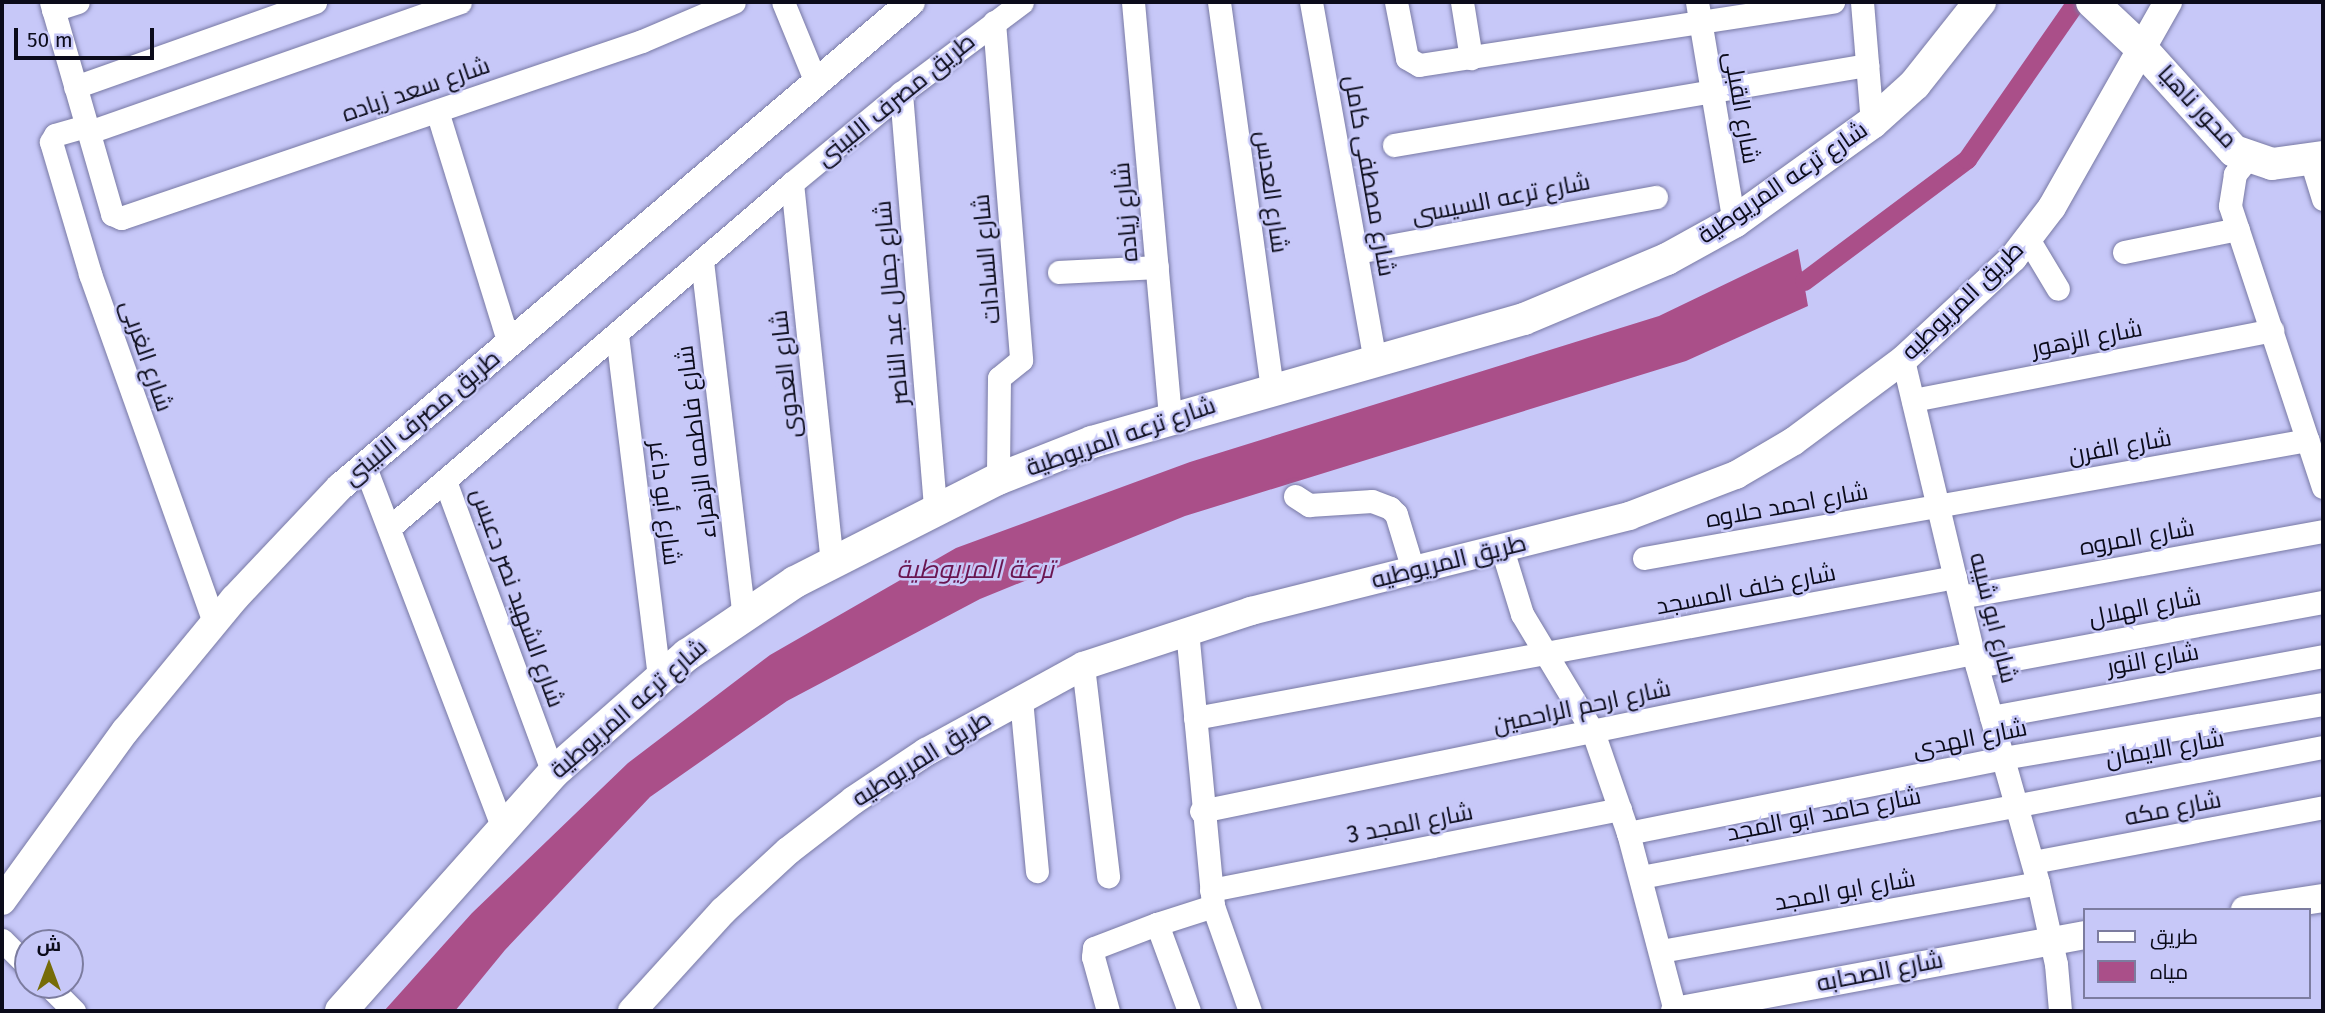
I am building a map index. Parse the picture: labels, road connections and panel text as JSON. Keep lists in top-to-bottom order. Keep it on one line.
{"streets":{"main road":["محور ناهيا","شارع ترعه المريوطية"],"street":["شارع سعد زياده","طريق مصرف اللبينى","شارع القبلى","شارع مصطفى كامل","شارع العدس","شارع ترعه السيسى","شارع زياده","شارع السادات","طريق المريوطيه","شارع جمال عبد الناصر","شارع الزهور","شارع الغربى","شارع العدوى","شارع فاطمه الزهراء","شارع الفرن","شارع أبو داغر","شارع احمد حلاوه","شارع المروه","شارع خلف المسجد","شارع الشهيد نصر دعبس","شارع الهلال","شارع ابو شيبه","شارع النور","شارع ارحم الراحمين","شارع الهدى","شارع الايمان","شارع مكه","شارع حامد ابو المجد","شارع المجد 3","شارع ابو المجد","شارع الصحابه"]},"crossings":[["شارع سعد زياده","شارع الغربى"],["طريق مصرف اللبينى","شارع السادات"],["طريق مصرف اللبينى","شارع جمال عبد الناصر"],["طريق مصرف اللبينى","شارع الغربى"],["طريق مصرف اللبينى","شارع العدوى"],["طريق مصرف اللبينى","شارع فاطمه الزهراء"],["طريق مصرف اللبينى","شارع أبو داغر"],["طريق مصرف اللبينى","شارع الشهيد نصر دعبس"],["محور ناهيا","طريق المريوطيه"],["شارع القبلى","شارع ترعه المريوطية"],["شارع مصطفى كامل","شارع ترعه المريوطية"],["شارع مصطفى كامل","شارع ترعه السيسى"],["شارع ترعه المريوطية","شارع العدس"],["شارع ترعه المريوطية","شارع زياده"],["شارع ترعه المريوطية","شارع السادات"],["شارع ترعه المريوطية","شارع جمال عبد الناصر"],["شارع ترعه المريوطية","شارع العدوى"],["شارع ترعه المريوطية","شارع فاطمه الزهراء"],["شارع ترعه المريوطية","شارع أبو داغر"],["شارع ترعه المريوطية","شارع الشهيد نصر دعبس"],["طريق المريوطيه","شارع ابو شيبه"],["شارع الزهور","شارع ابو شيبه"],["شارع الفرن","شارع احمد حلاوه"],["شارع الفرن","شارع ابو شيبه"],["شارع احمد حلاوه","شارع ابو شيبه"],["شارع المروه","شارع خلف المسجد"],["شارع المروه","شارع ابو شيبه"],["شارع خلف المسجد","شارع ابو شيبه"],["شارع الهلال","شارع ابو شيبه"],["شارع الهلال","شارع ارحم الراحمين"],["شارع ابو شيبه","شارع النور"],["شارع ابو شيبه","شارع ارحم الراحمين"],["شارع ابو شيبه","شارع الهدى"],["شارع ابو شيبه","شارع الايمان"],["شارع ابو شيبه","شارع مكه"],["شارع ابو شيبه","شارع حامد ابو المجد"],["شارع ابو شيبه","شارع ابو المجد"],["شارع ابو شيبه","شارع الصحابه"],["شارع الايمان","شارع حامد ابو المجد"],["شارع مكه","شارع ابو المجد"]],"water":["ترعة المريوطية"],"legend":["طريق","مياه"],"scale_bar":"50 m","north":"top"}
